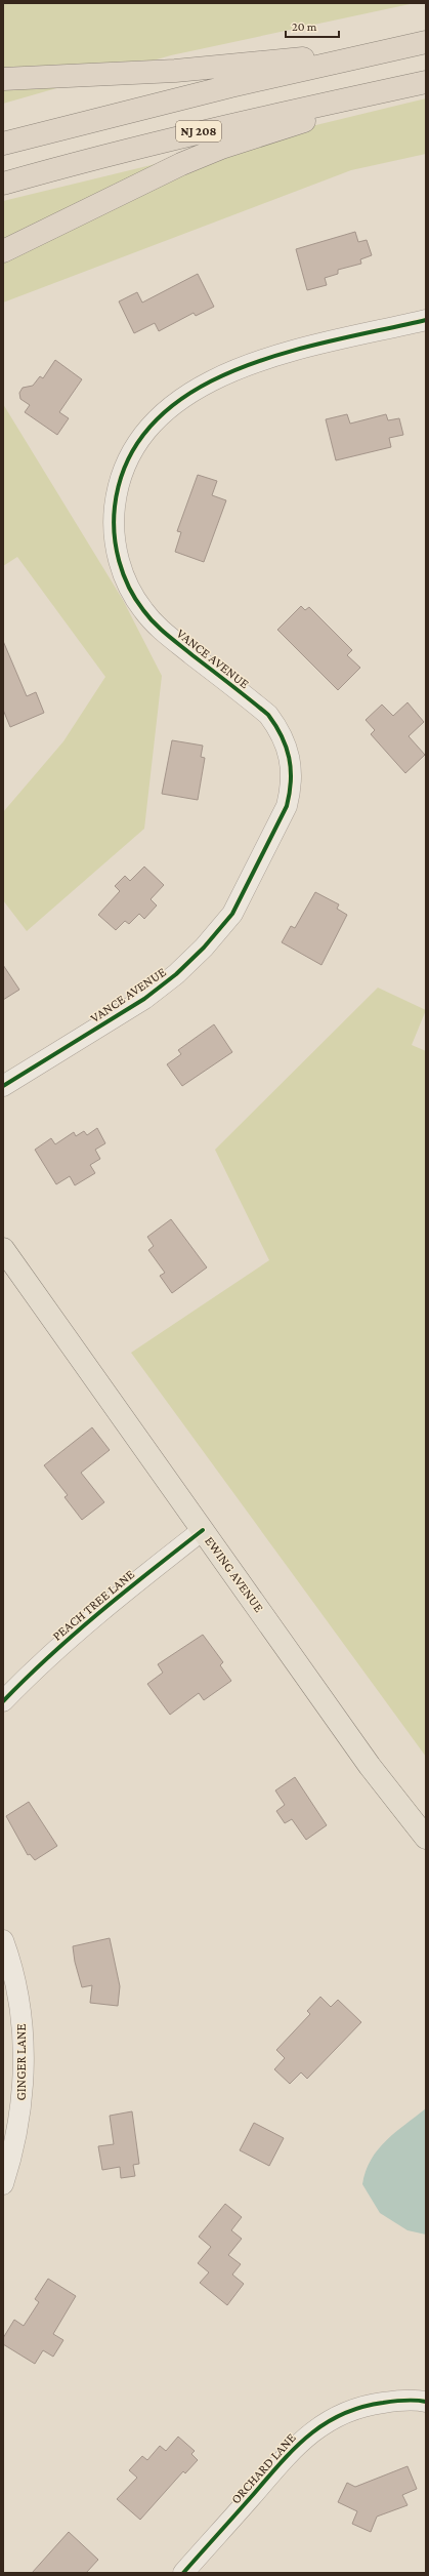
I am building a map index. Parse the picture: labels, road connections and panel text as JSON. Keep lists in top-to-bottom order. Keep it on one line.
{"streets":{"highway":["NJ 208"],"main road":["EWING AVENUE"],"street":["VANCE AVENUE","PEACH TREE LANE","GINGER LANE","ORCHARD LANE"]},"crossings":[["EWING AVENUE","PEACH TREE LANE"]],"scale_bar":"20 m"}
